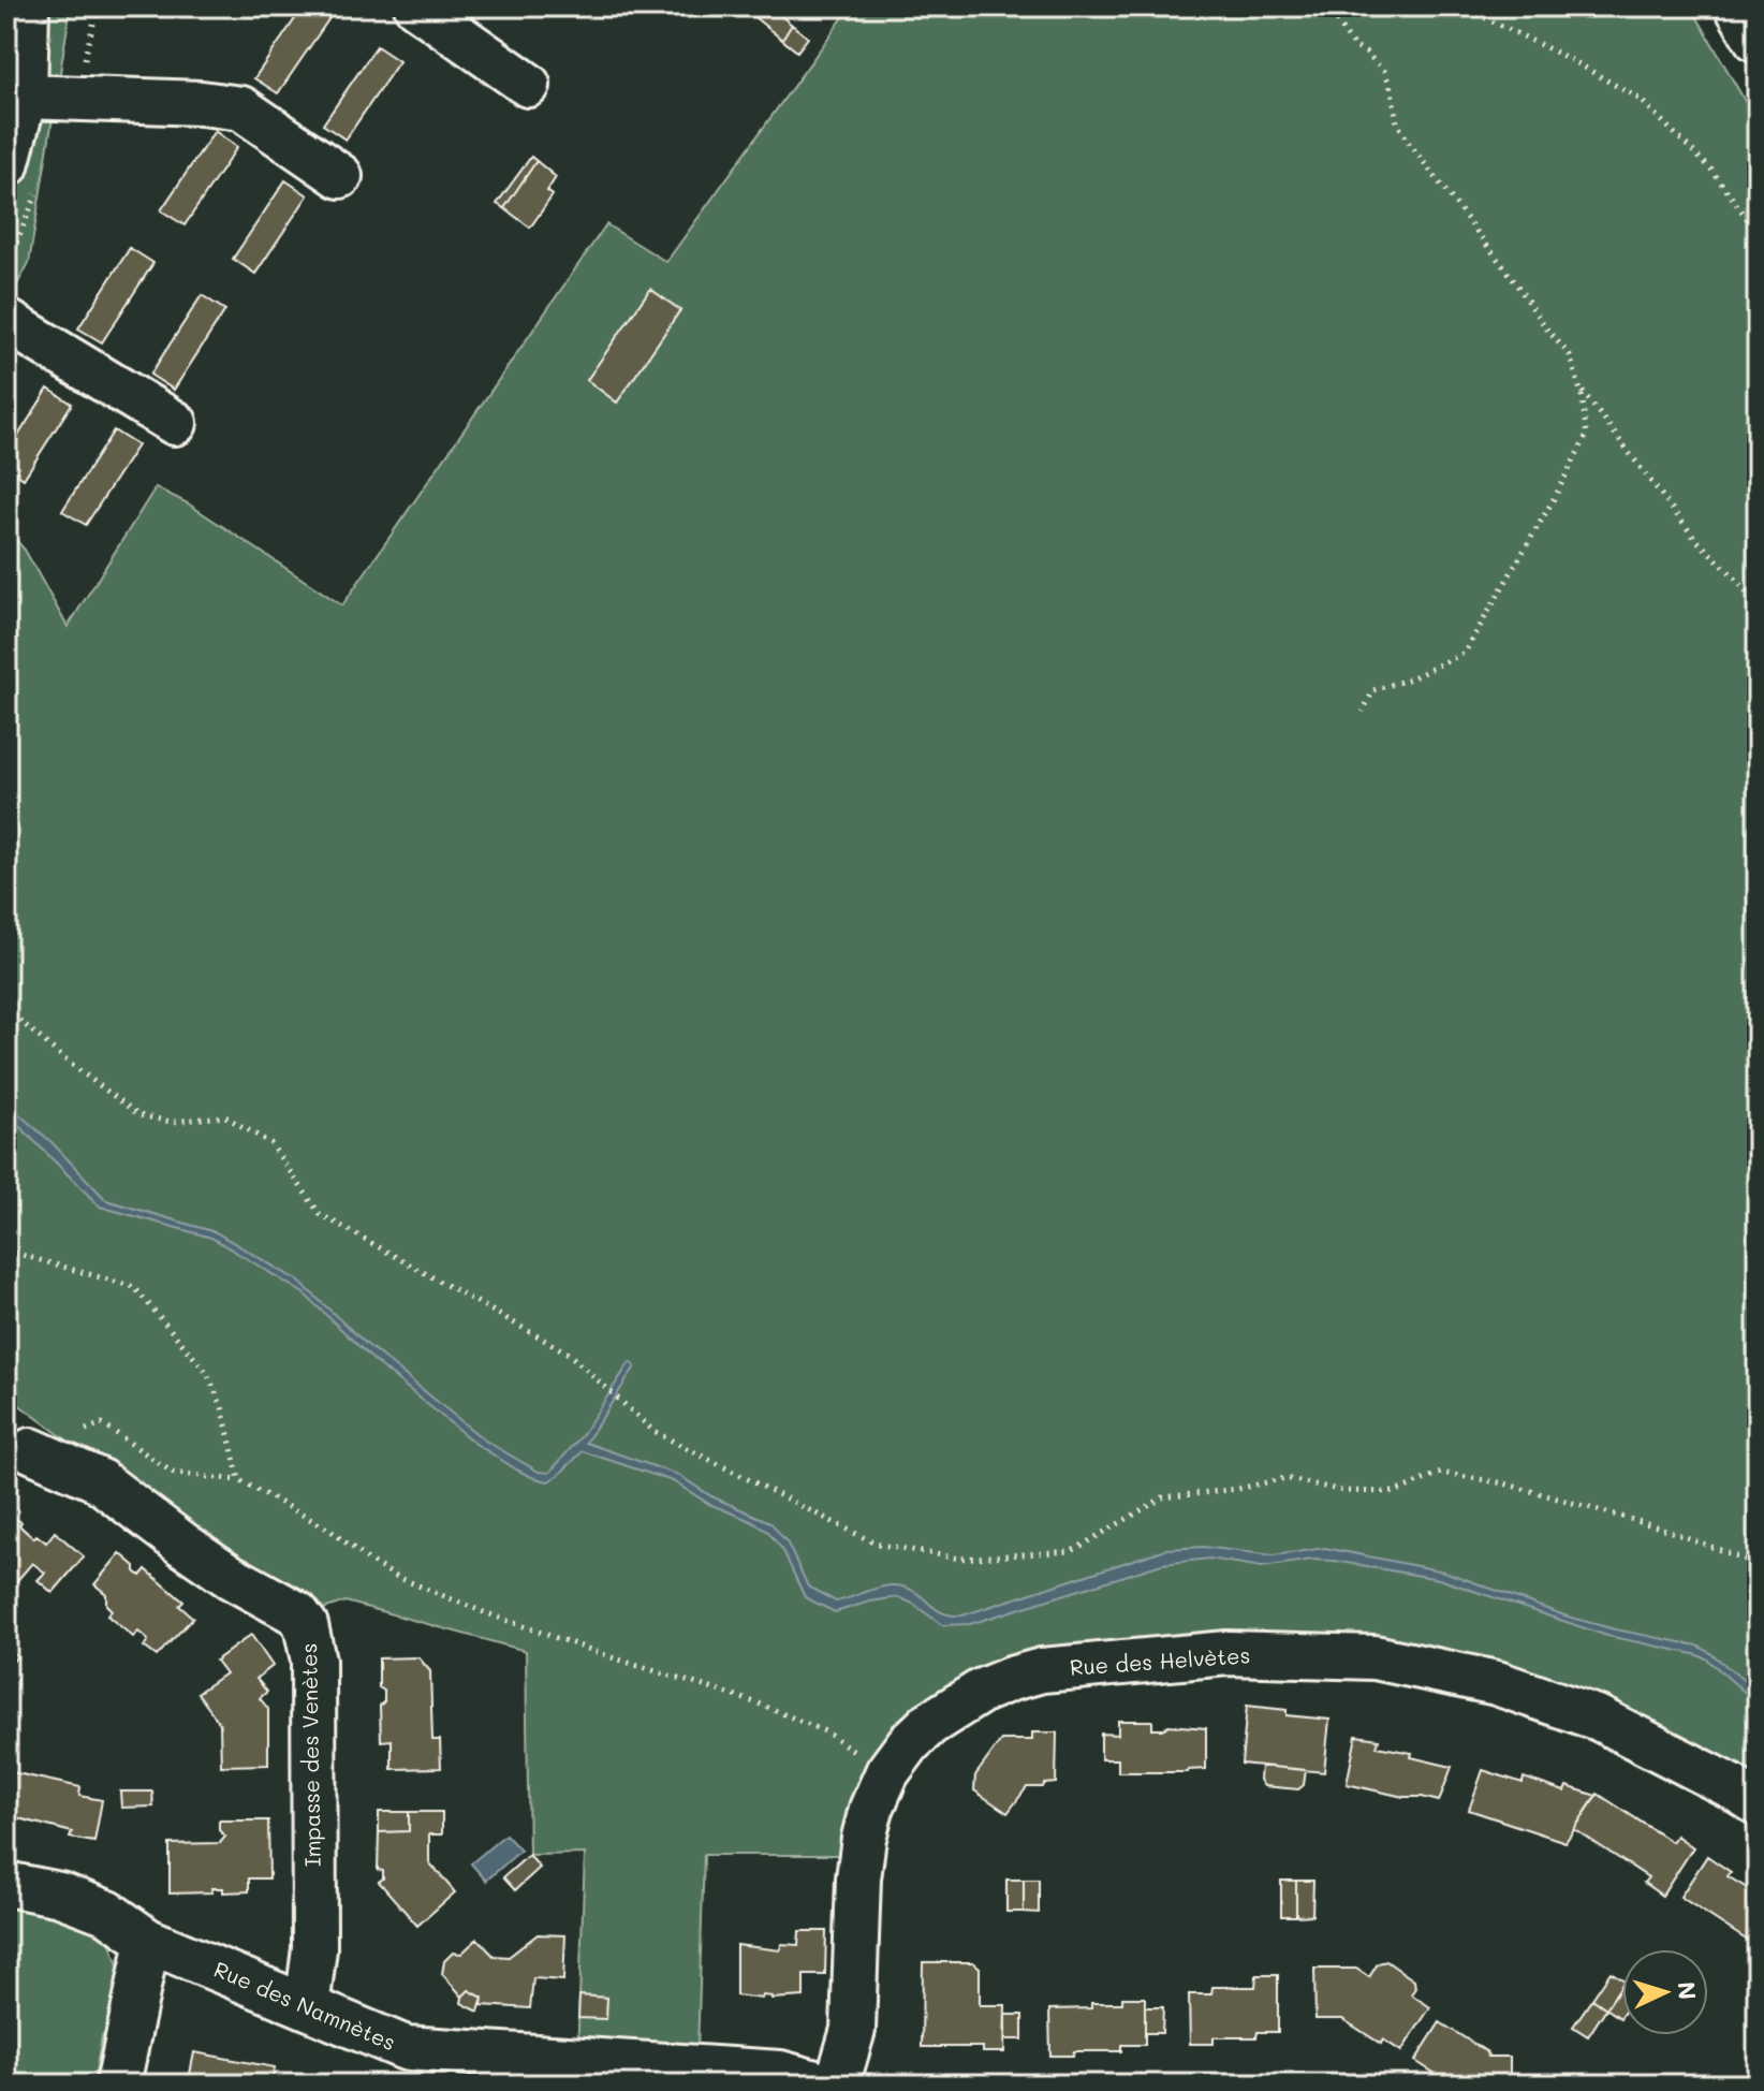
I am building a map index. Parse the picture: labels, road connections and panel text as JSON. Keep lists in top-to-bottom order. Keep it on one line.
{"streets":{"street":["Rue des Helvètes","Impasse des Venètes","Rue des Namnètes"]},"crossings":[["Impasse des Venètes","Rue des Namnètes"]],"north":"right"}
